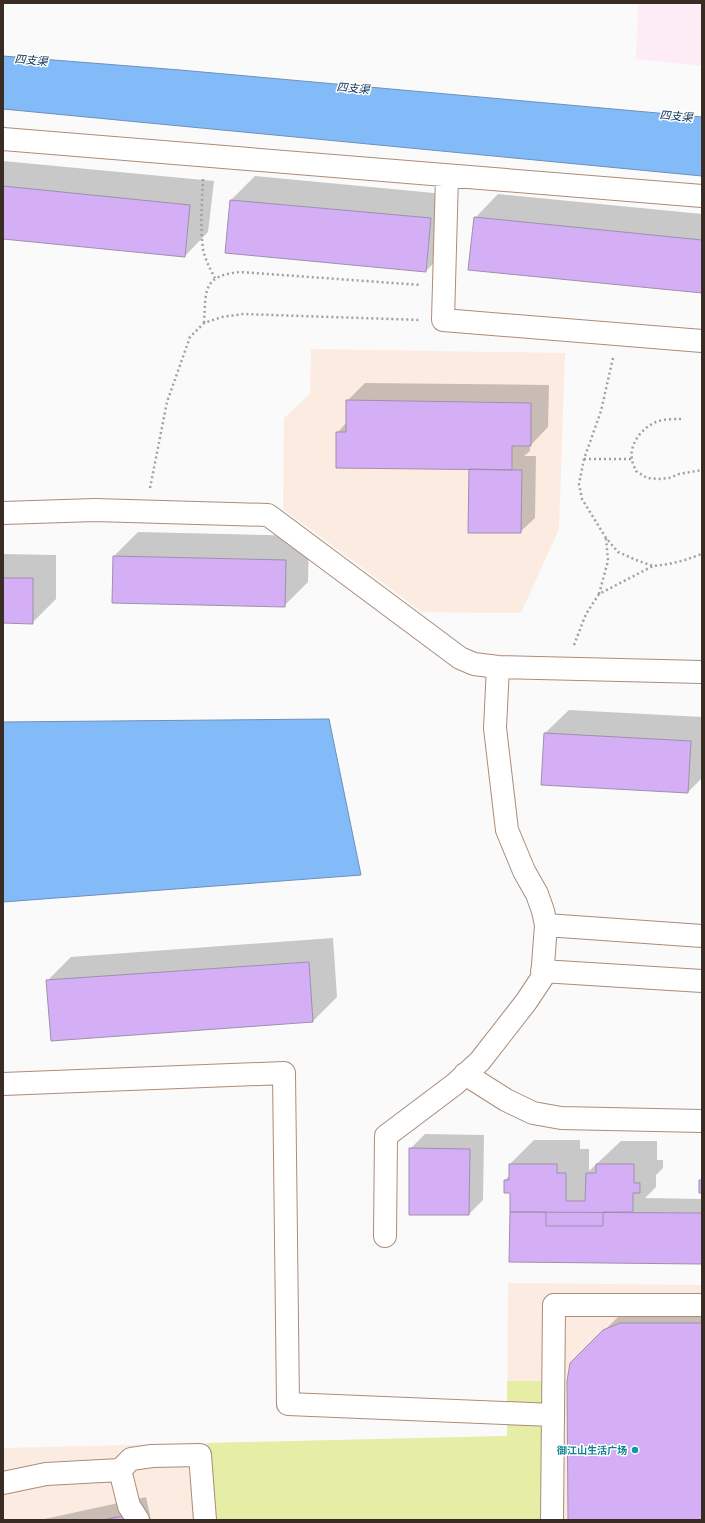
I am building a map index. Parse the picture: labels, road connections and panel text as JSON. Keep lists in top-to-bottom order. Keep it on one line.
{"water":["四支渠"],"places":["御江山生活广场"]}
